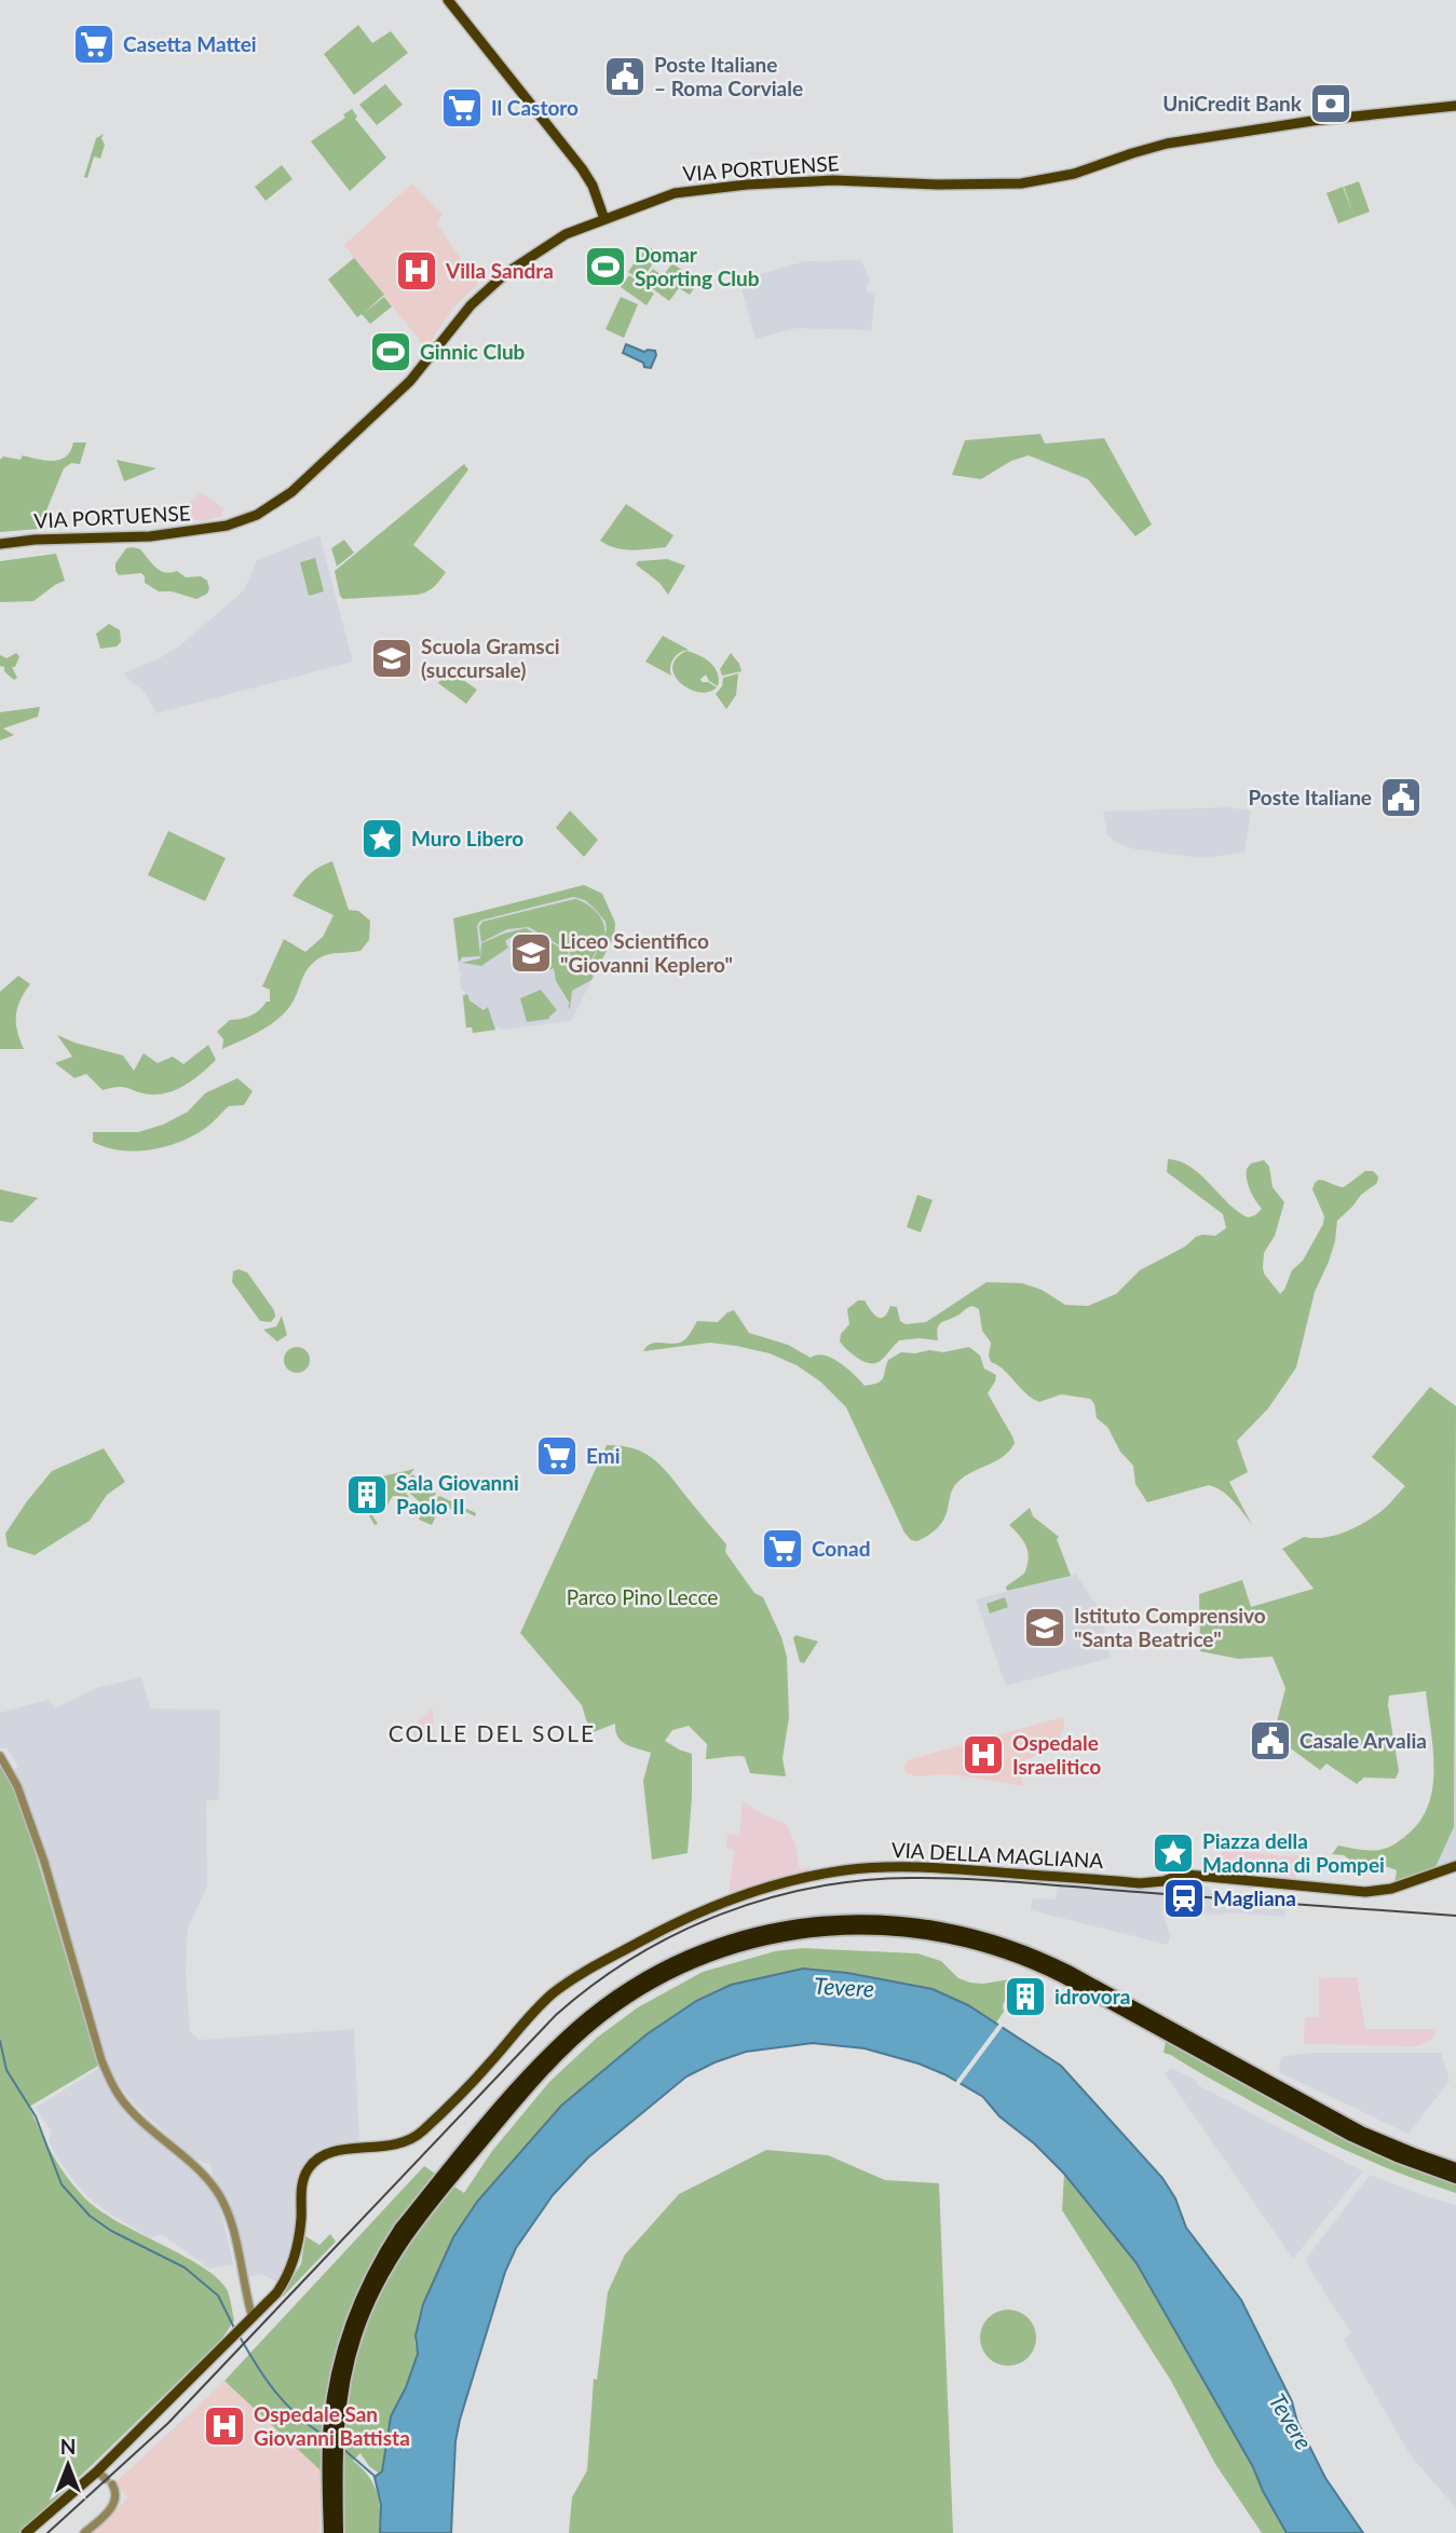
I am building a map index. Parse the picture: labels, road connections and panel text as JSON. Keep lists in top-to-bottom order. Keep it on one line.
{"streets":{"main road":["VIA PORTUENSE","VIA DELLA MAGLIANA"]},"districts":["COLLE DEL SOLE"],"water":["Tevere"],"parks":["Parco Pino Lecce"],"places":{"supermarket":["Casetta Mattei","Il Castoro","Emi","Conad"],"public building":["Poste Italiane – Roma Corviale","Poste Italiane","Casale Arvalia"],"bank":["UniCredit Bank"],"sports":["Domar Sporting Club","Ginnic Club"],"hospital":["Villa Sandra","Ospedale Israelitico","Ospedale San Giovanni Battista"],"school or university":["Scuola Gramsci (succursale)","Liceo Scientifico \"Giovanni Keplero\"","Istituto Comprensivo \"Santa Beatrice\""],"place":["Muro Libero","Piazza della Madonna di Pompei"],"building":["Sala Giovanni Paolo II","idrovora"],"station":["Magliana"]},"north":"top"}
